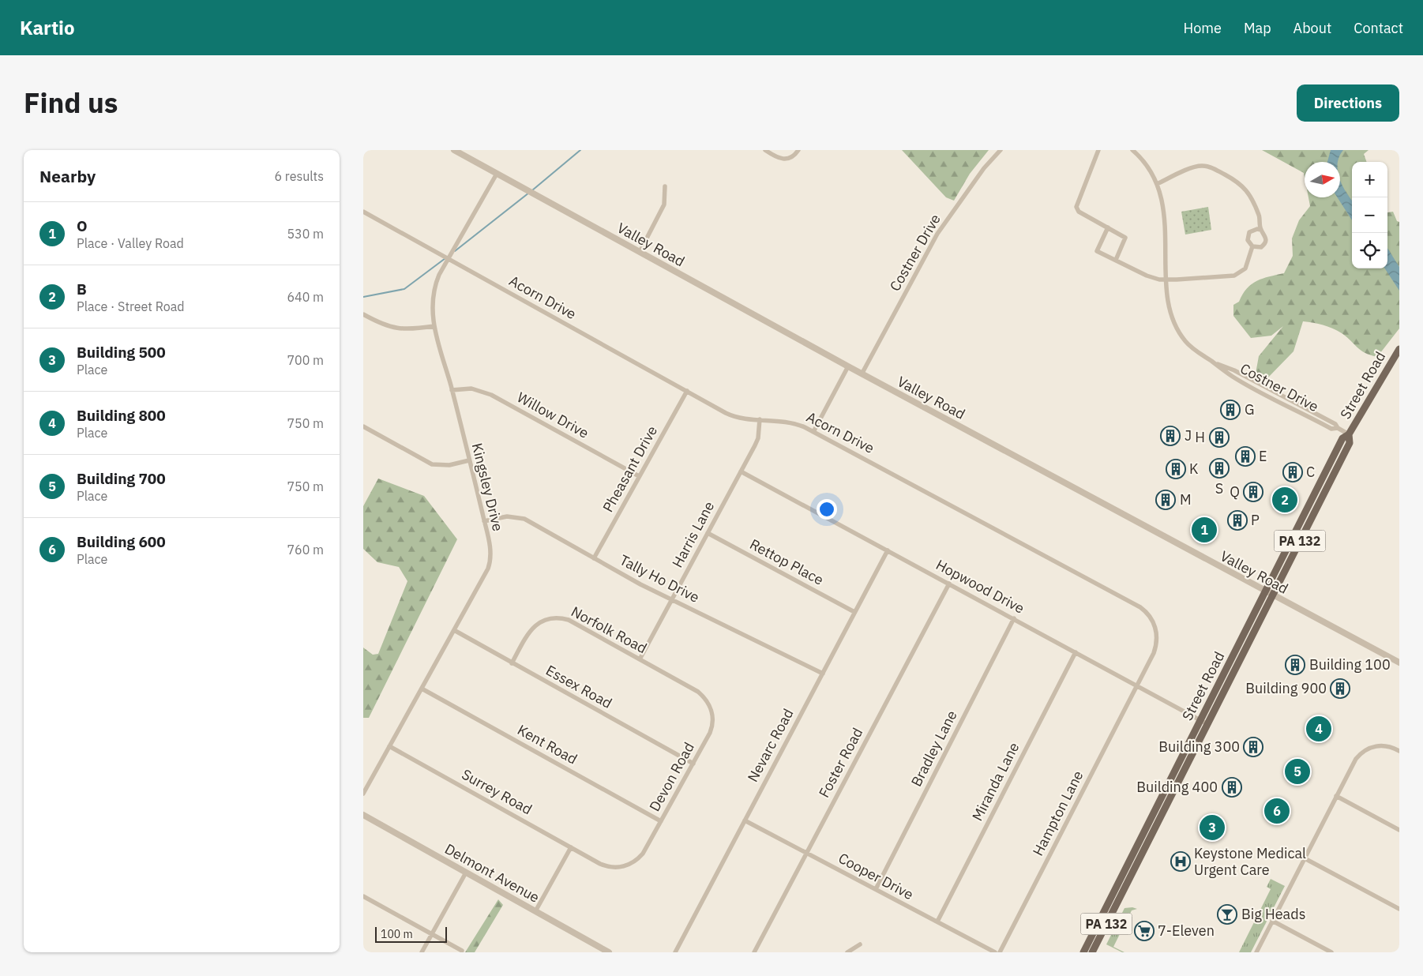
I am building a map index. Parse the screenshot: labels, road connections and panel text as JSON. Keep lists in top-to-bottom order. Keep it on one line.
{"streets":{"main road":["Street Road","PA 132"],"street":["Valley Road","Costner Drive","Acorn Drive","Willow Drive","Pheasant Drive","Kingsley Drive","Harris Lane","Rettop Place","Tally Ho Drive","Hopwood Drive","Norfolk Road","Essex Road","Kent Road","Nevarc Road","Bradley Lane","Foster Road","Devon Road","Miranda Lane","Surrey Road","Hampton Lane","Delmont Avenue","Cooper Drive"]},"crossings":[["Valley Road","Costner Drive"],["Valley Road","Street Road"],["Valley Road","Kingsley Drive"],["Costner Drive","Street Road"],["Acorn Drive","Pheasant Drive"],["Acorn Drive","Kingsley Drive"],["Acorn Drive","Harris Lane"],["Acorn Drive","Hopwood Drive"],["Acorn Drive","Hampton Lane"],["Street Road","Hopwood Drive"],["Willow Drive","Pheasant Drive"],["Willow Drive","Kingsley Drive"],["Pheasant Drive","Tally Ho Drive"],["Kingsley Drive","Tally Ho Drive"],["Kingsley Drive","Essex Road"],["Kingsley Drive","Kent Road"],["Kingsley Drive","Surrey Road"],["Harris Lane","Rettop Place"],["Harris Lane","Tally Ho Drive"],["Harris Lane","Hopwood Drive"],["Harris Lane","Norfolk Road"],["Rettop Place","Nevarc Road"],["Tally Ho Drive","Nevarc Road"],["Hopwood Drive","Nevarc Road"],["Hopwood Drive","Bradley Lane"],["Hopwood Drive","Foster Road"],["Hopwood Drive","Miranda Lane"],["Hopwood Drive","Hampton Lane"],["Norfolk Road","Essex Road"],["Norfolk Road","Devon Road"],["Essex Road","Devon Road"],["Kent Road","Devon Road"],["Nevarc Road","Cooper Drive"],["Bradley Lane","Cooper Drive"],["Foster Road","Cooper Drive"],["Devon Road","Surrey Road"],["Miranda Lane","Cooper Drive"]],"places":{"building":["G","J","H","E","S","K","C","Q","M","P","Building 100","Building 900","Building 300","Building 400"],"hospital":["Keystone Medical Urgent Care"],"bar":["Big Heads"],"supermarket":["7-Eleven"]},"scale_bar":"100 m","north":"right","page":{"header":"Kartio","nav":["Home","Map","About","Contact"],"title":"Find us","buttons":"Directions","heading":["Nearby","6 results"],"map_buttons":["+","−"],"list":[{"mark":"1","name":"O","note":"Place · Valley Road","value":"530 m"},{"mark":"2","name":"B","note":"Place · Street Road","value":"640 m"},{"mark":"3","name":"Building 500","note":"Place","value":"700 m"},{"mark":"4","name":"Building 800","note":"Place","value":"750 m"},{"mark":"5","name":"Building 700","note":"Place","value":"750 m"},{"mark":"6","name":"Building 600","note":"Place","value":"760 m"}],"pins":["2","1","4","5","6","3"],"scale":"100 m"}}
